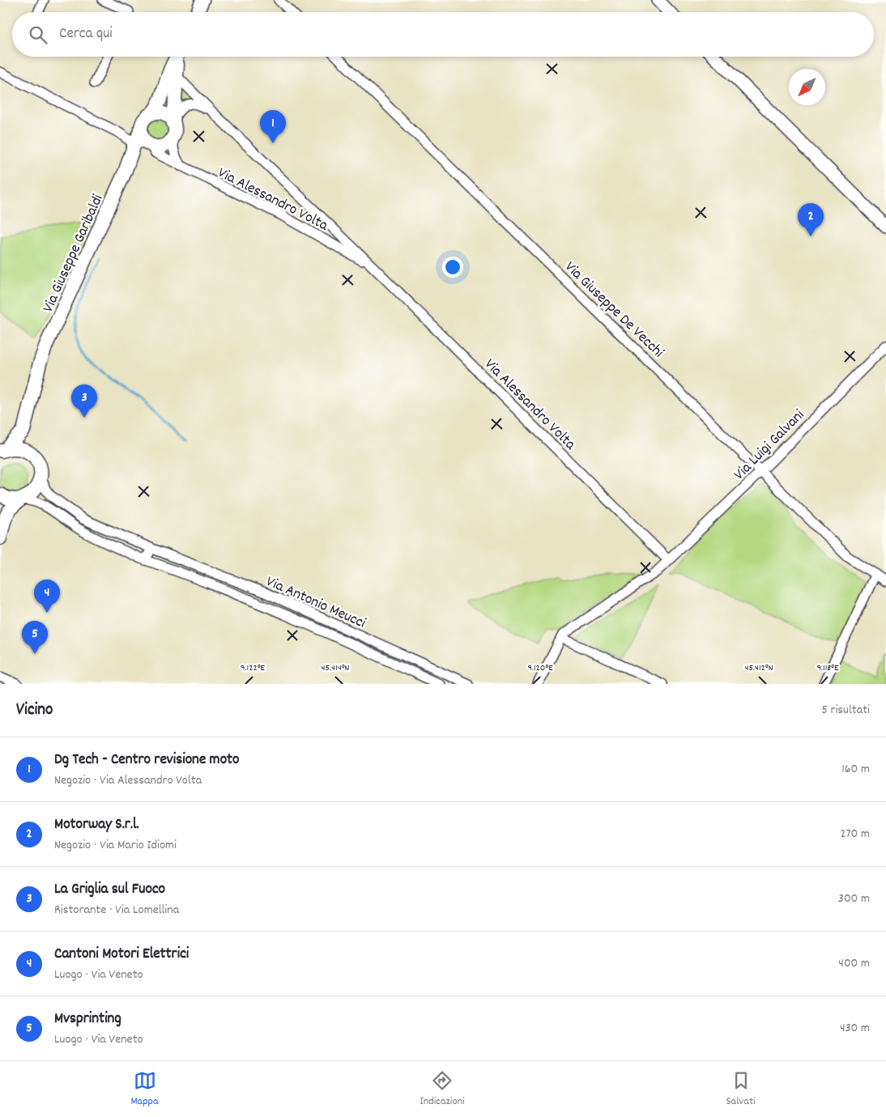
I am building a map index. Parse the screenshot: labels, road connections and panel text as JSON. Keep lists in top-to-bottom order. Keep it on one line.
{"streets":{"main road":["Via Giuseppe Garibaldi"],"street":["Via Alessandro Volta","Via Giuseppe De Vecchi","Via Luigi Galvani","Via Antonio Meucci"]},"crossings":[["Via Alessandro Volta","Via Giuseppe Garibaldi"],["Via Alessandro Volta","Via Luigi Galvani"],["Via Giuseppe De Vecchi","Via Luigi Galvani"]],"north":"bottom left","page":{"search":"Cerca qui","pins":["1","2","3","4","5"],"heading":["Vicino","5 risultati"],"list":[{"mark":"1","name":"Dg Tech - Centro revisione moto","note":"Negozio · Via Alessandro Volta","value":"160 m"},{"mark":"2","name":"Motorway S.r.l.","note":"Negozio · Via Mario Idiomi","value":"270 m"},{"mark":"3","name":"La Griglia sul Fuoco","note":"Ristorante · Via Lomellina","value":"300 m"},{"mark":"4","name":"Cantoni Motori Elettrici","note":"Luogo · Via Veneto","value":"400 m"},{"mark":"5","name":"Mvsprinting","note":"Luogo · Via Veneto","value":"430 m"}],"nav":["Mappa","Indicazioni","Salvati"]},"coordinates":["9.122°E","9.120°E","9.118°E","45.414°N","45.412°N"]}
